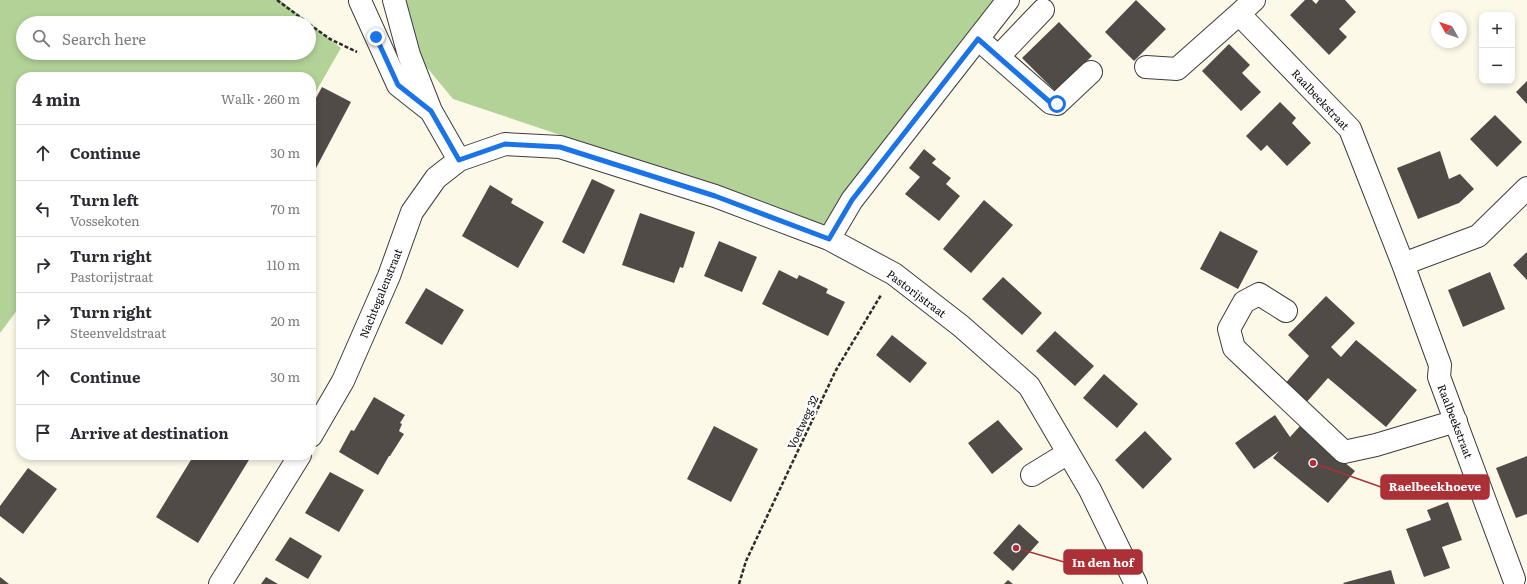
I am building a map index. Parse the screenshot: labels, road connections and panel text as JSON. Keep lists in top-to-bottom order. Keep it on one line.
{"streets":{"street":["Raalbeekstraat","Nachtegalenstraat","Pastorijstraat"],"path":["Voetweg 32"]},"crossings":[["Nachtegalenstraat","Pastorijstraat"],["Pastorijstraat","Voetweg 32"]],"places":["Raelbeekhoeve","In den hof"],"north":"top left","page":{"map_buttons":["+","−"],"search":"Search here","heading":["4 min","Walk · 260 m"],"list":[["Continue","30 m"],["Turn left","Vossekoten","70 m"],["Turn right","Pastorijstraat","110 m"],["Turn right","Steenveldstraat","20 m"],["Continue","30 m"],"Arrive at destination"]}}
